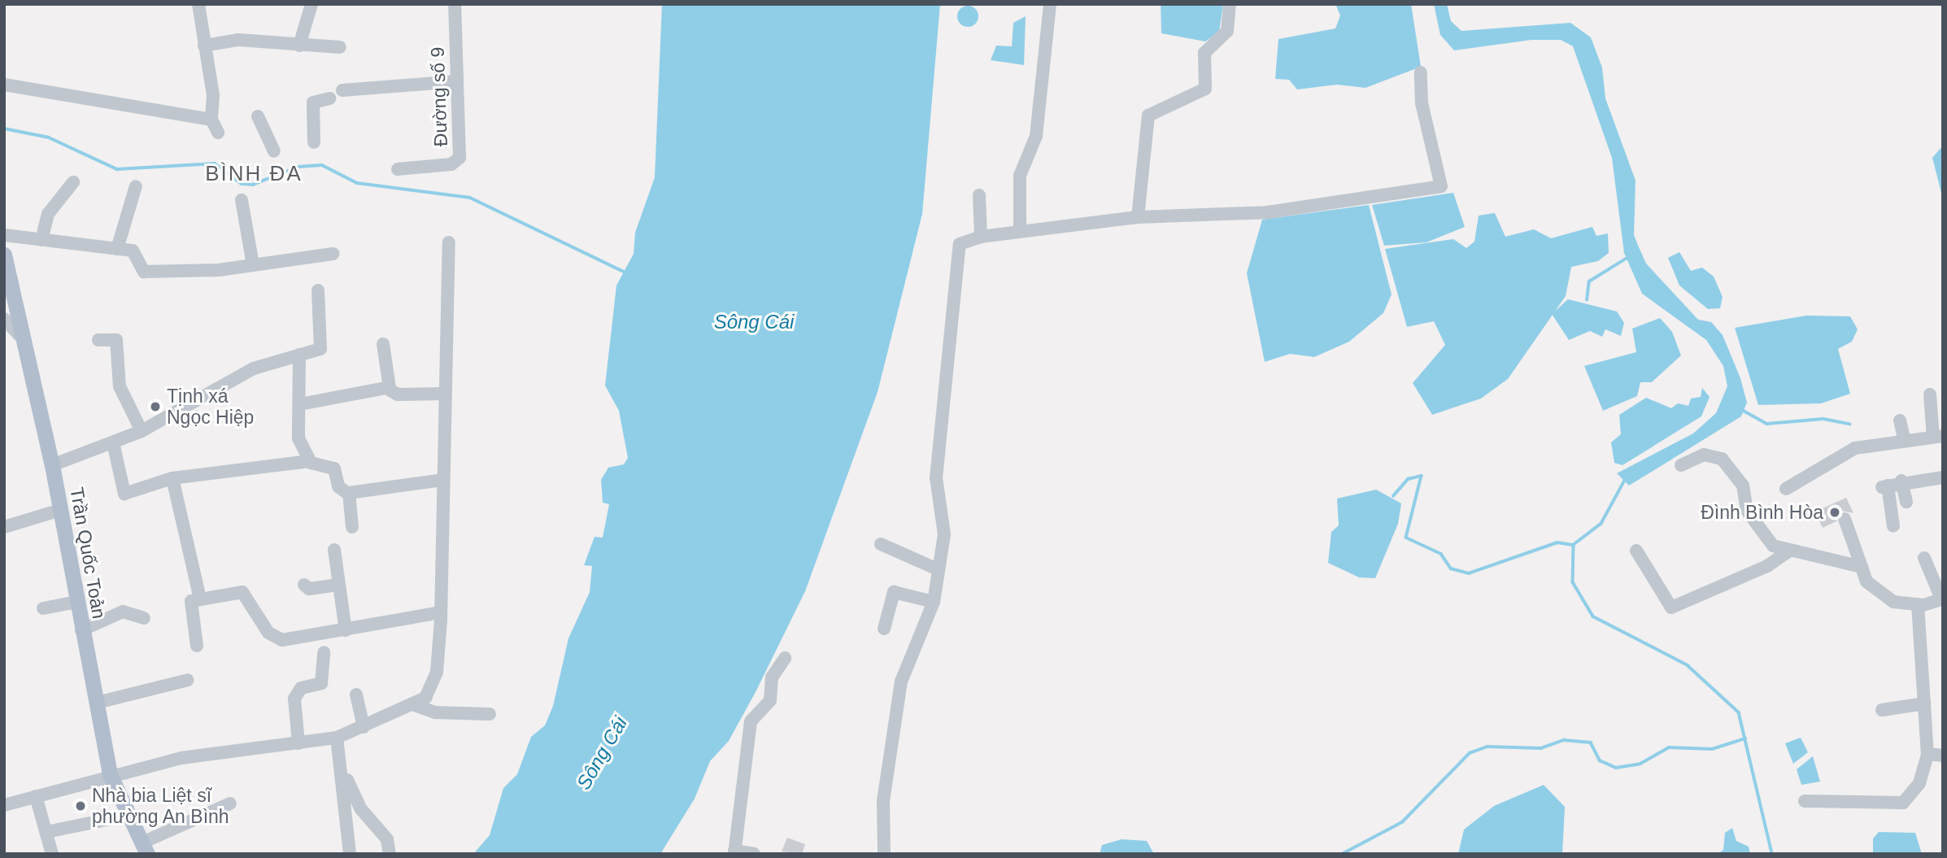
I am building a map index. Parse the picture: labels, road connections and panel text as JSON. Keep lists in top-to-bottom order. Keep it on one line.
{"streets":{"main road":["Trần Quốc Toản"],"street":["Đường số 9"]},"districts":["BÌNH ĐA"],"water":["Sông Cái"],"places":["Tịnh xá Ngọc Hiệp","Đình Bình Hòa","Nhà bia Liệt sĩ phường An Bình"]}
